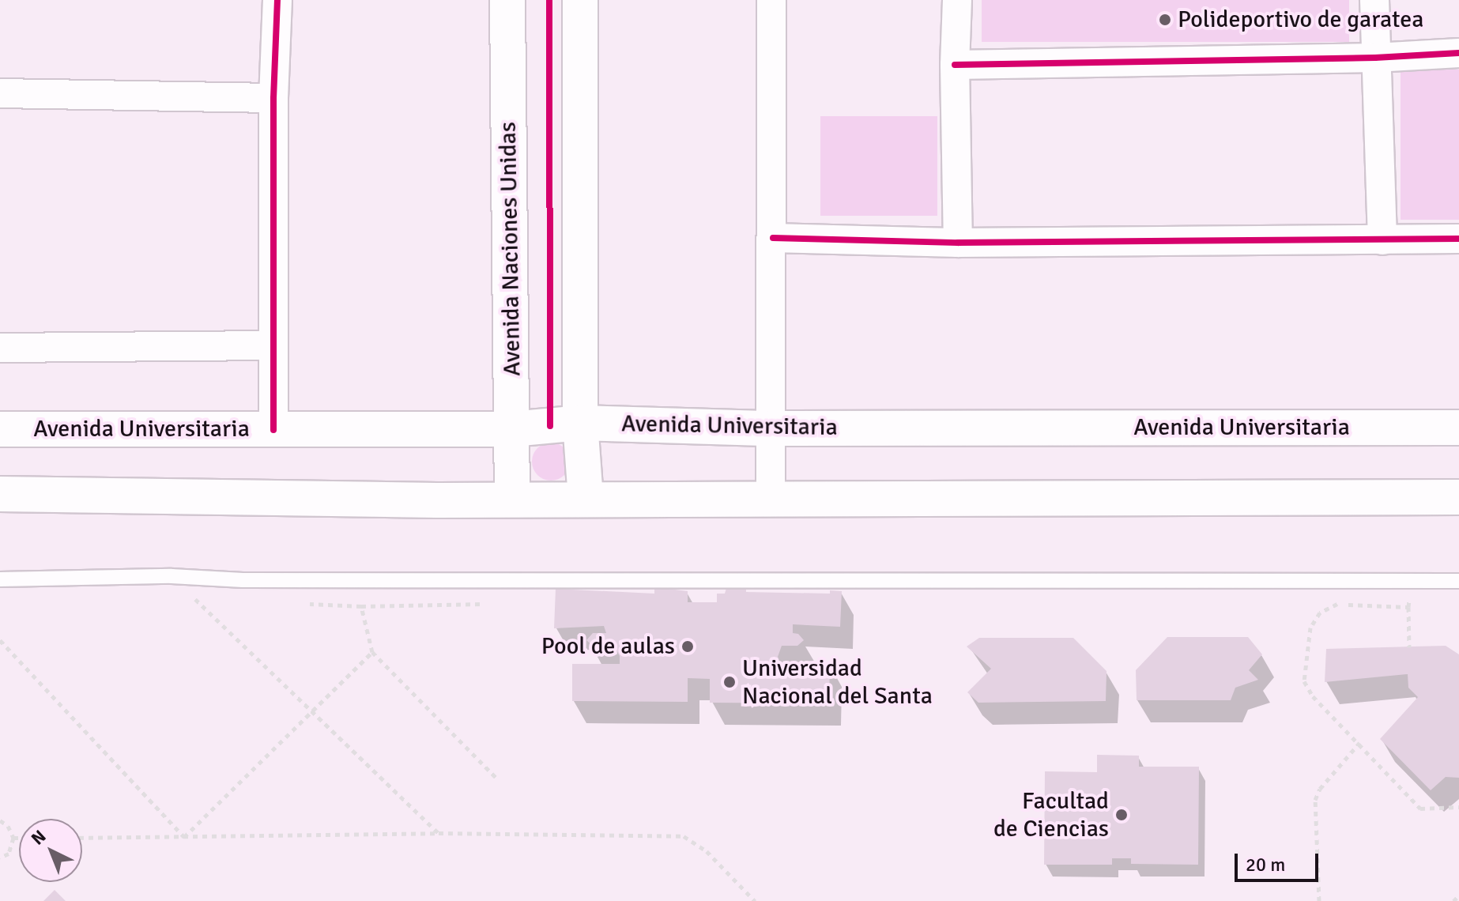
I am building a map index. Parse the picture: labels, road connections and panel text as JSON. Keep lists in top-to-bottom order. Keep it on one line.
{"streets":{"main road":["Avenida Naciones Unidas","Avenida Universitaria"]},"crossings":[["Avenida Naciones Unidas","Avenida Universitaria"]],"places":["Polideportivo de garatea","Pool de aulas","Universidad Nacional del Santa","Facultad de Ciencias"],"scale_bar":"20 m","north":"top left"}
